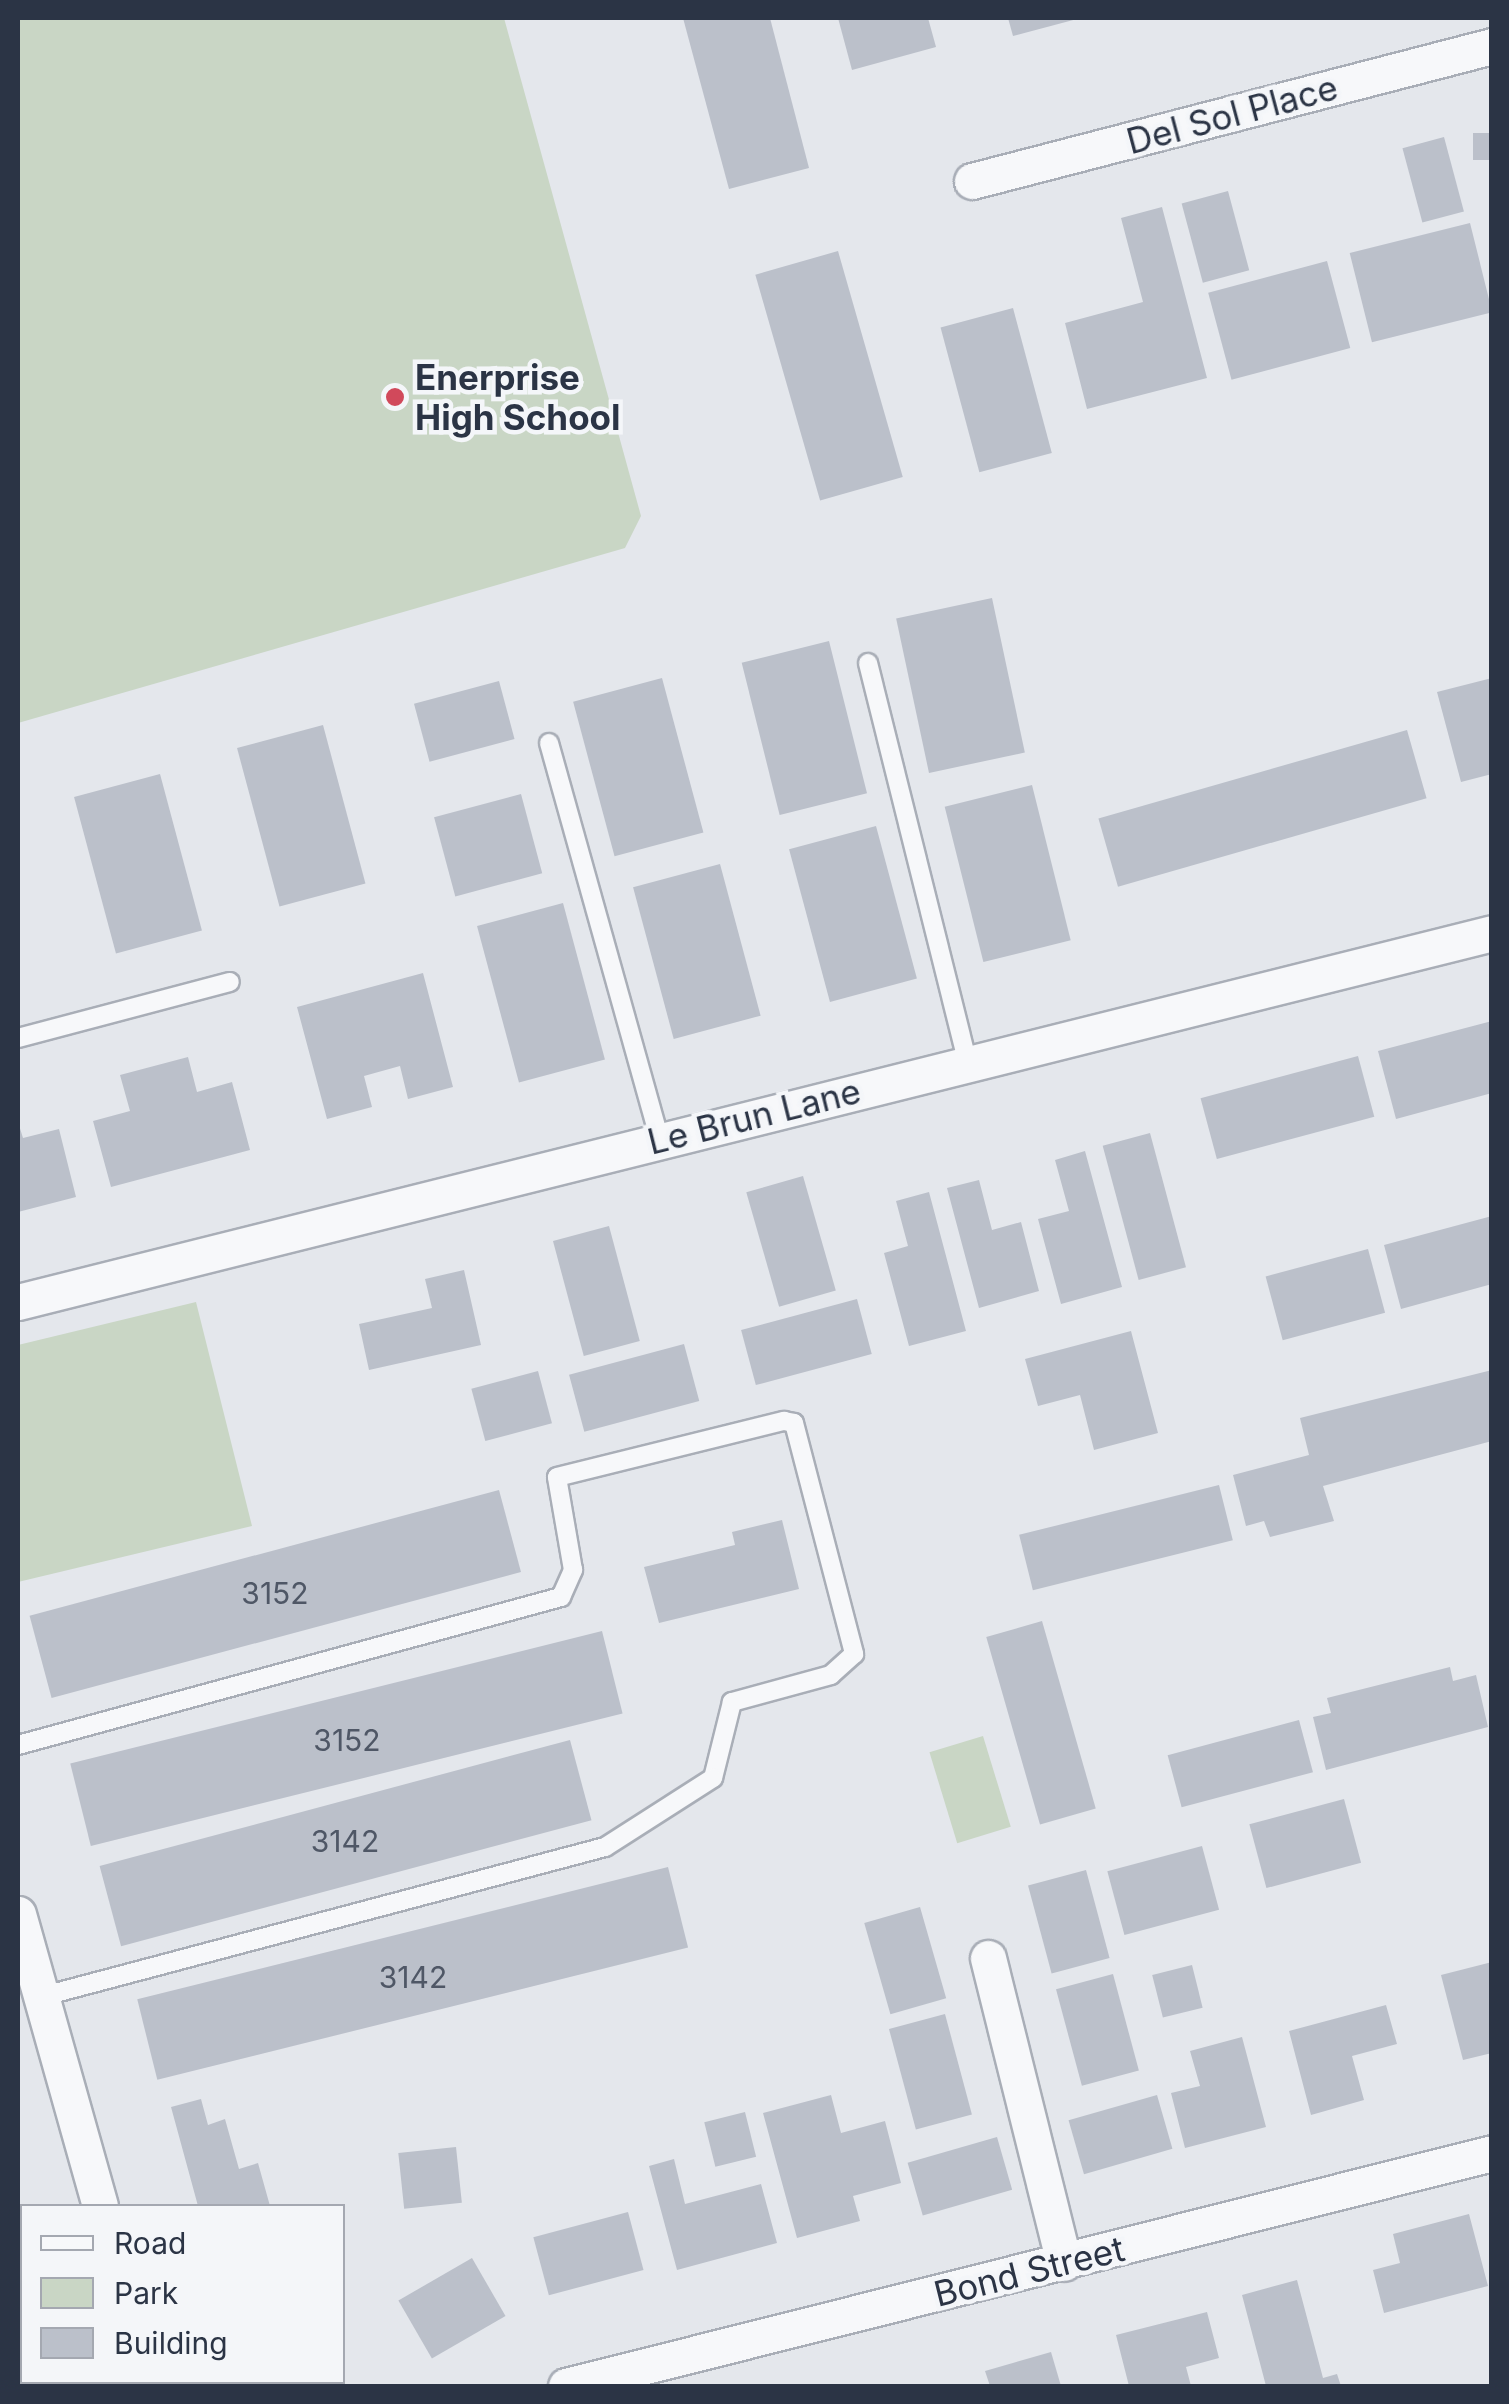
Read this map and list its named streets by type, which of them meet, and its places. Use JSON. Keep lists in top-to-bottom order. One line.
{"streets":{"street":["Del Sol Place","Le Brun Lane","Bond Street"]},"places":["Enerprise High School"],"house_numbers":["3152","3152","3142","3142"],"legend":["Road","Park","Building"]}
